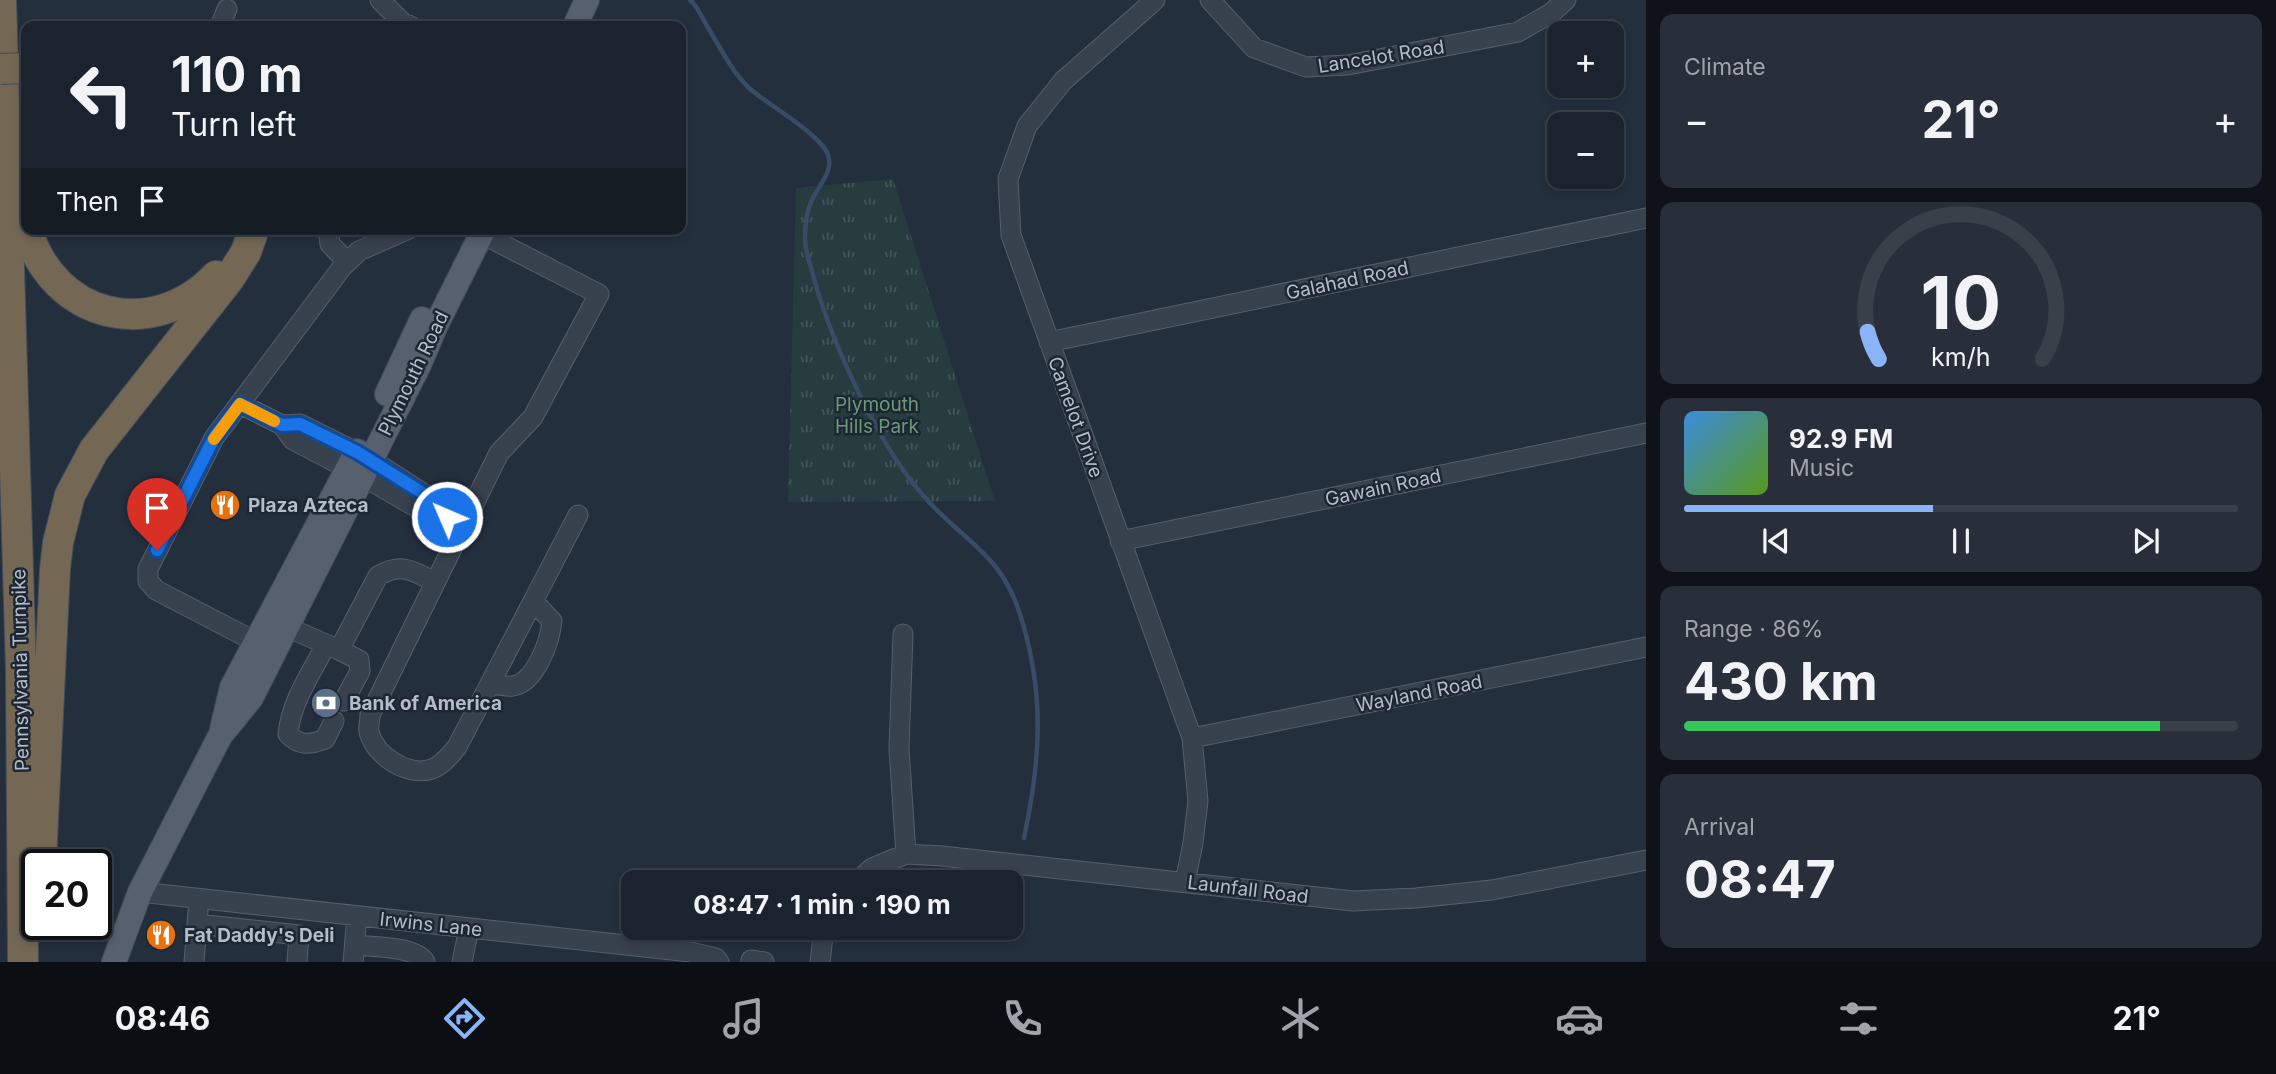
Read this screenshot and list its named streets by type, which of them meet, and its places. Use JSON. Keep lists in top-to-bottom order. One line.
{"streets":{"highway":["Pennsylvania Turnpike"],"main road":["Plymouth Road"],"street":["Lancelot Road","Galahad Road","Camelot Drive","Gawain Road","Wayland Road","Launfall Road","Irwins Lane"]},"crossings":[["Galahad Road","Camelot Drive"],["Plymouth Road","Irwins Lane"],["Camelot Drive","Gawain Road"],["Camelot Drive","Wayland Road"],["Camelot Drive","Launfall Road"]],"parks":["Plymouth Hills Park"],"places":{"restaurant":["Plaza Azteca","Fat Daddy's Deli"],"bank":["Bank of America"]},"page":{"tile":["Climate",["Range · 86%","430 km"],["Arrival","08:47"]],"map_buttons":["+","−"],"turn":["110 m","Turn left"],"heat":["−","21°","+"],"then":"Then","song":["92.9 FM","Music"],"limit":"20","trip":"08:47 · 1 min · 190 m","tabs":["08:46","21°"],"gauge":["10","km/h"]}}
